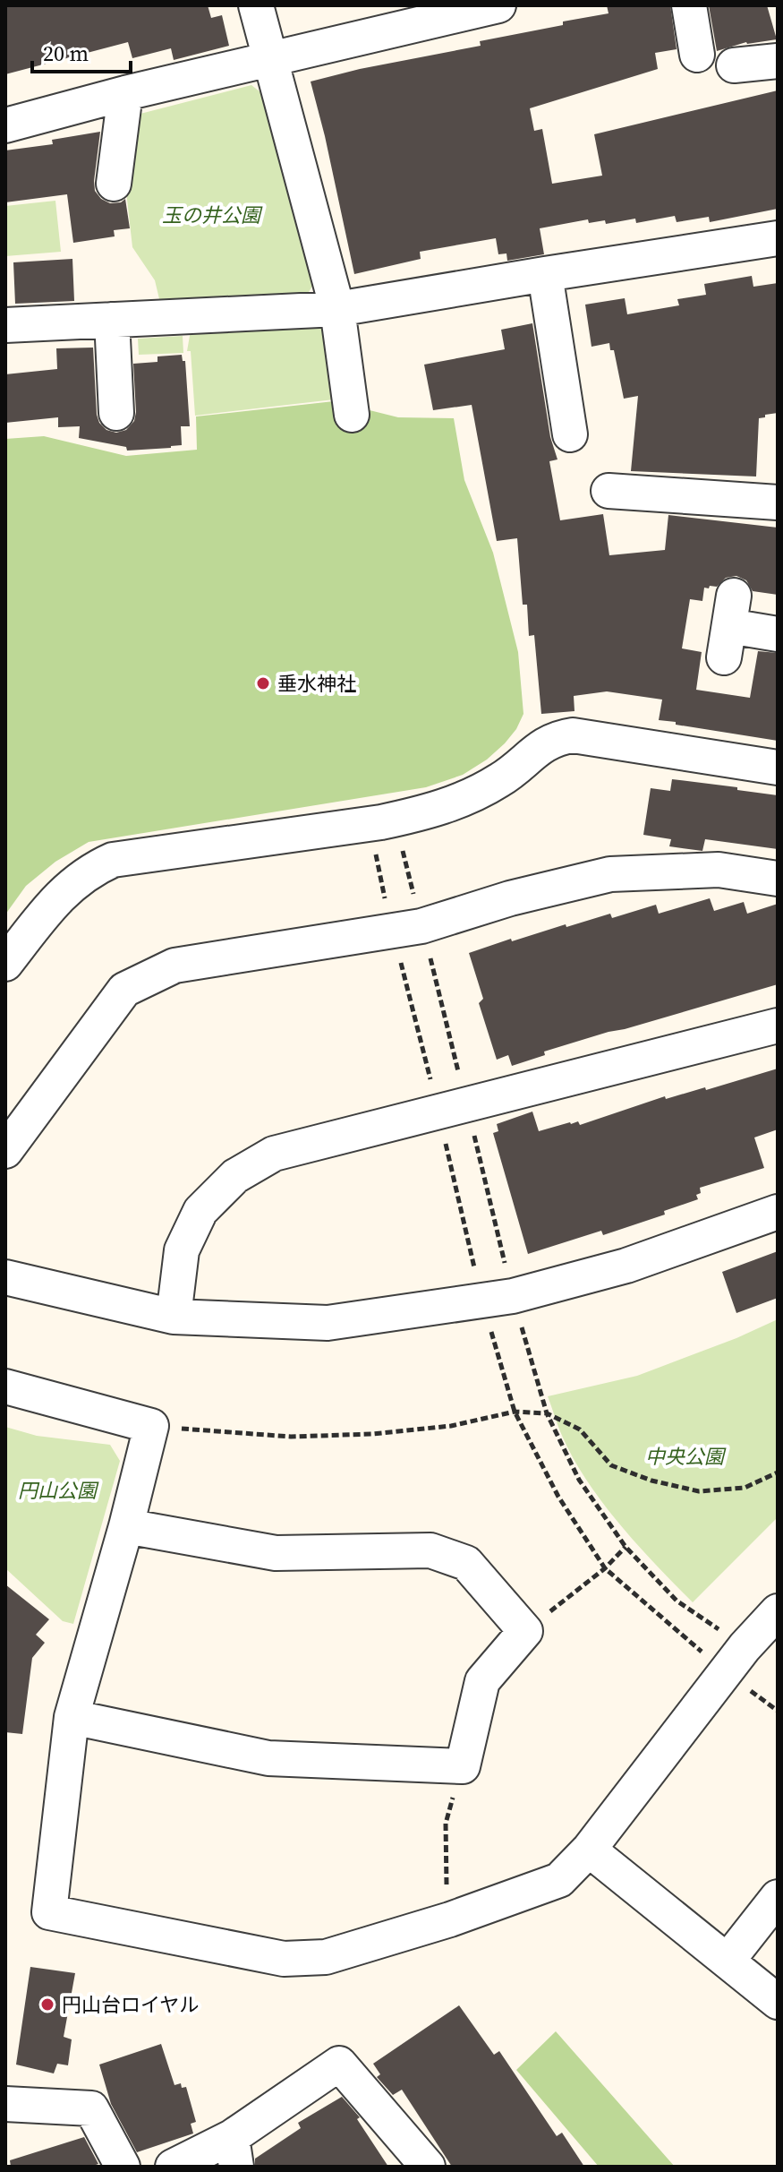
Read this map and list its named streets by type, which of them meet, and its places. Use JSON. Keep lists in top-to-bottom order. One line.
{"parks":["玉の井公園","中央公園","円山公園"],"places":["垂水神社","円山台ロイヤル"],"scale_bar":"20 m"}
